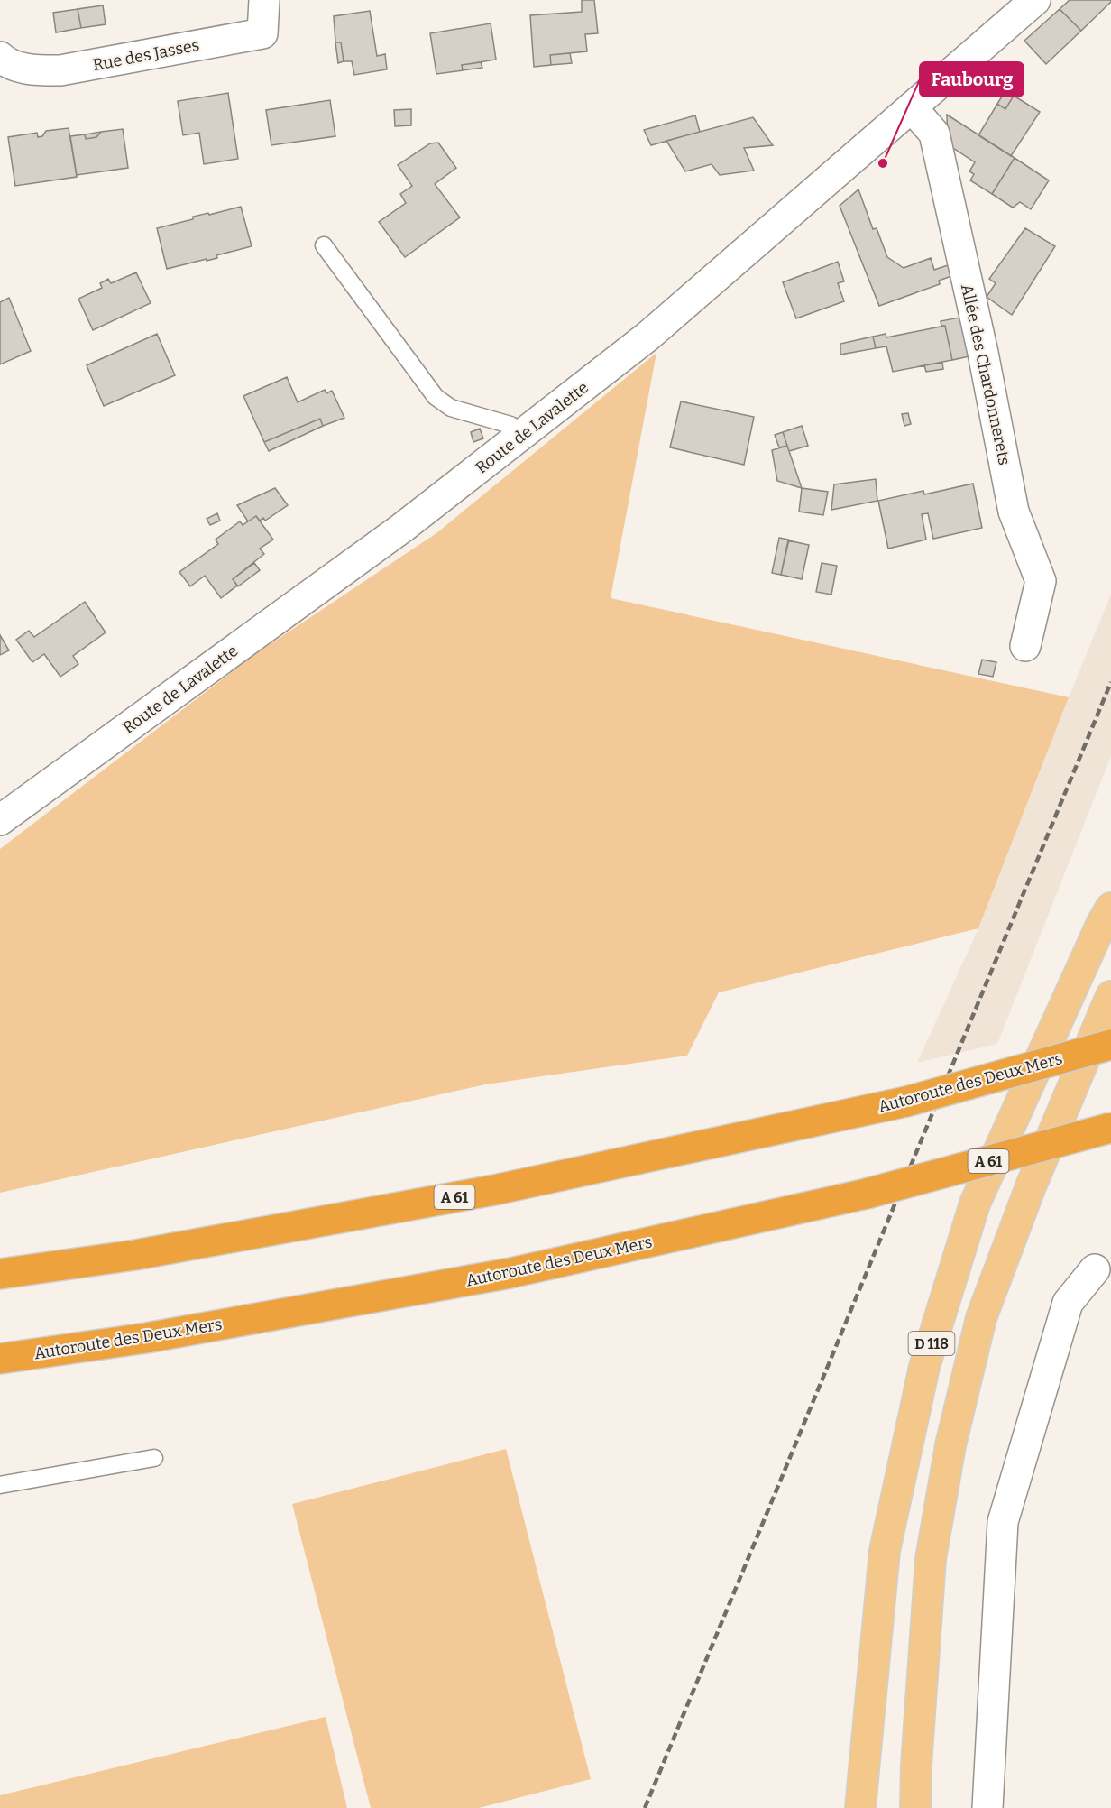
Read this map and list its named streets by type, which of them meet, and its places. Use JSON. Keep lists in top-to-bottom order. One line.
{"streets":{"highway":["Autoroute des Deux Mers","A 61"],"main road":["D 118"],"street":["Rue des Jasses","Allée des Chardonnerets","Route de Lavalette"]},"crossings":[["Allée des Chardonnerets","Route de Lavalette"]],"places":["Faubourg"]}
